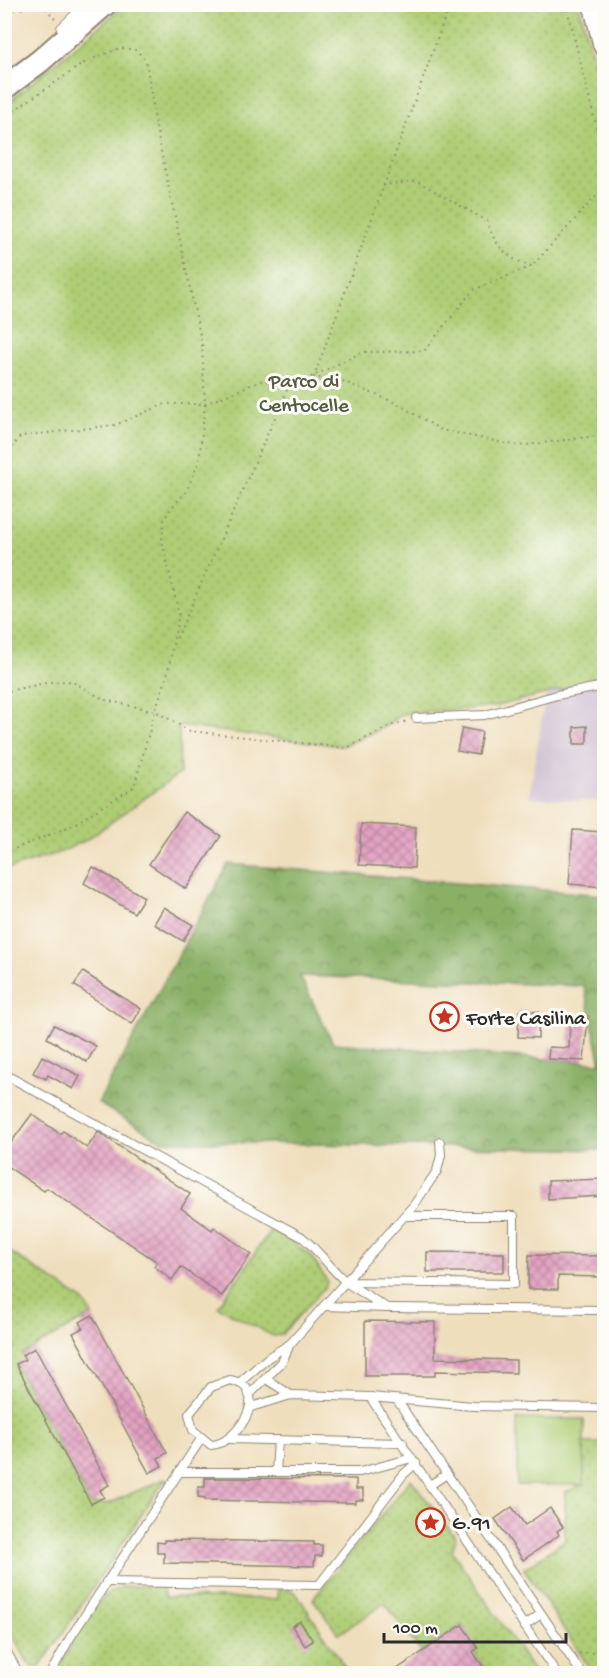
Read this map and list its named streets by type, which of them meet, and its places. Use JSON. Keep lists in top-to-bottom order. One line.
{"parks":["Parco di Centocelle"],"places":{"place":["Forte Casilina","G.91"]},"scale_bar":"100 m"}
